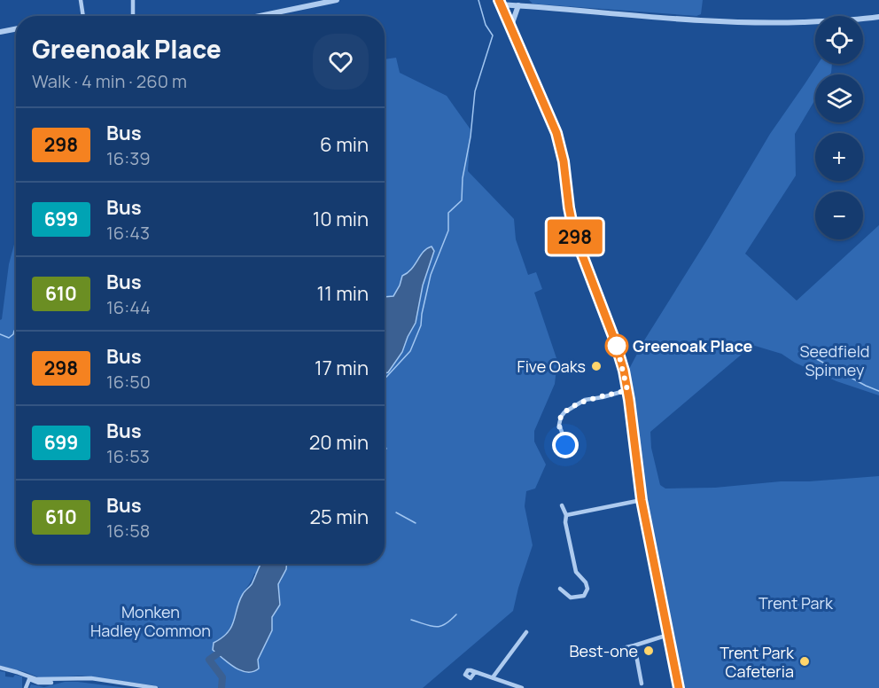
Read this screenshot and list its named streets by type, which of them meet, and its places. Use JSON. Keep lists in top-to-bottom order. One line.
{"parks":["Seedfield Spinney","Trent Park","Monken Hadley Common"],"places":["Greenoak Place","Five Oaks","Best-one","Trent Park Cafeteria"],"lines":["bus line 298"],"page":{"on_map":"298","map_buttons":["+","−"],"heading":["Greenoak Place","Walk · 4 min · 260 m"],"list":[{"mark":"298","name":"Bus","note":"16:39","value":"6 min"},{"mark":"699","name":"Bus","note":"16:43","value":"10 min"},{"mark":"610","name":"Bus","note":"16:44","value":"11 min"},{"mark":"298","name":"Bus","note":"16:50","value":"17 min"},{"mark":"699","name":"Bus","note":"16:53","value":"20 min"},{"mark":"610","name":"Bus","note":"16:58","value":"25 min"}]}}
